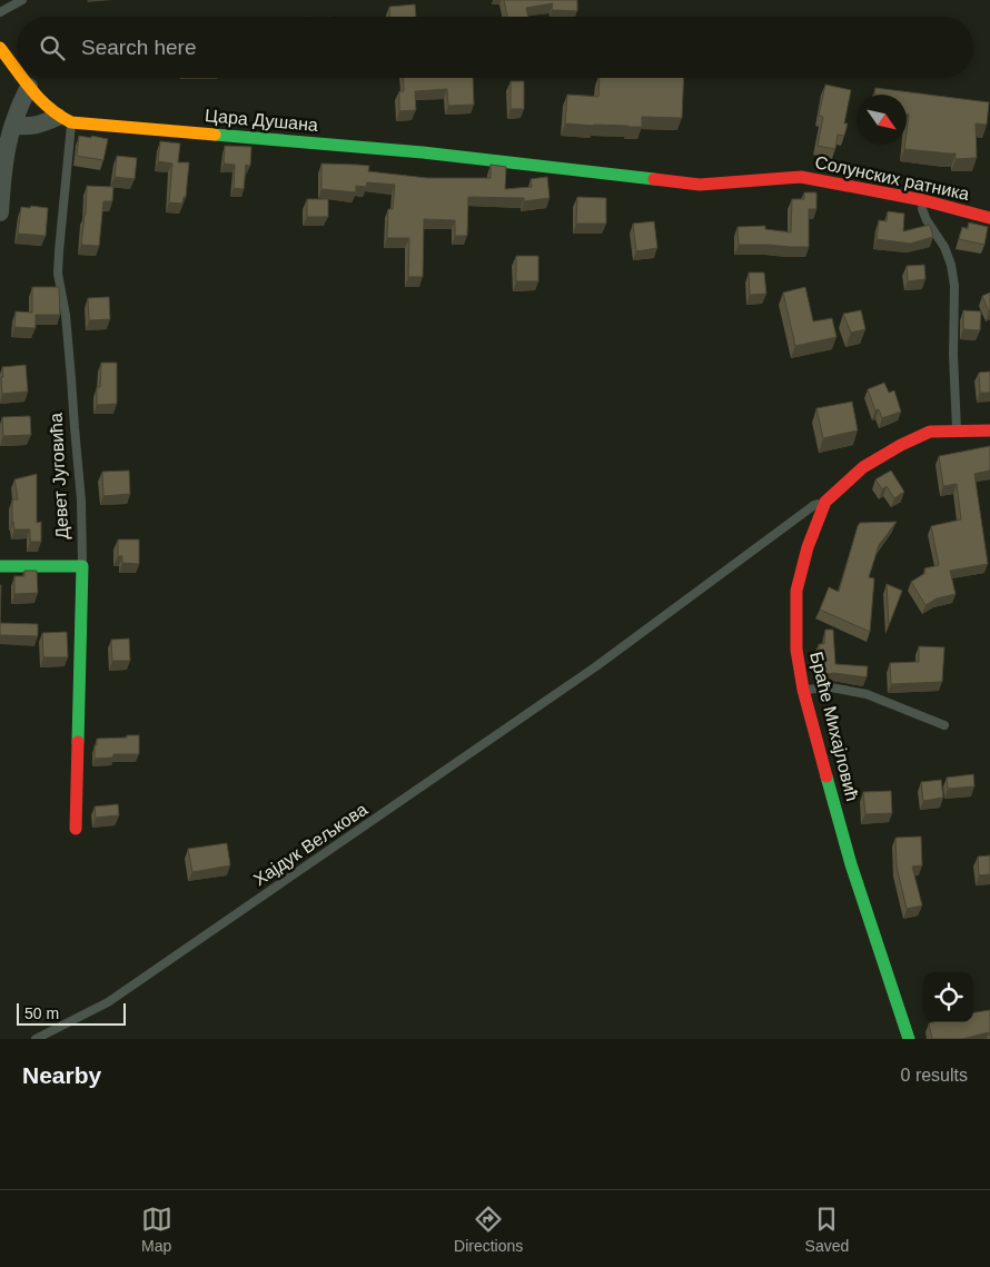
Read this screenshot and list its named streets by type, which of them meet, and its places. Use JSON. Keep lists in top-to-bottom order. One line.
{"streets":{"street":["Цара Душана","Солунских ратника","Девет Југовића","Браће Михајловић"],"lane":["Хајдук Вељкова"]},"crossings":[["Цара Душана","Солунских ратника"],["Цара Душана","Девет Југовића"],["Браће Михајловић","Хајдук Вељкова"]],"scale_bar":"50 m","north":"bottom right","page":{"search":"Search here","scale":"50 m","heading":["Nearby","0 results"],"nav":["Map","Directions","Saved"]}}
